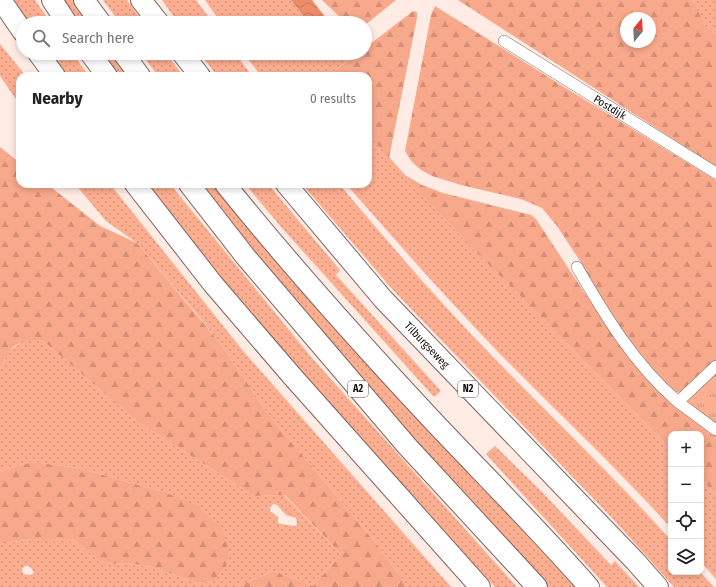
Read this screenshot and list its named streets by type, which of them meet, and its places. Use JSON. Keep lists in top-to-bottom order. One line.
{"streets":{"highway":["Tilburgseweg","A2","N2"],"street":["Postdijk"]},"north":"top","page":{"search":"Search here","heading":["Nearby","0 results"],"map_buttons":["+","−"]}}
